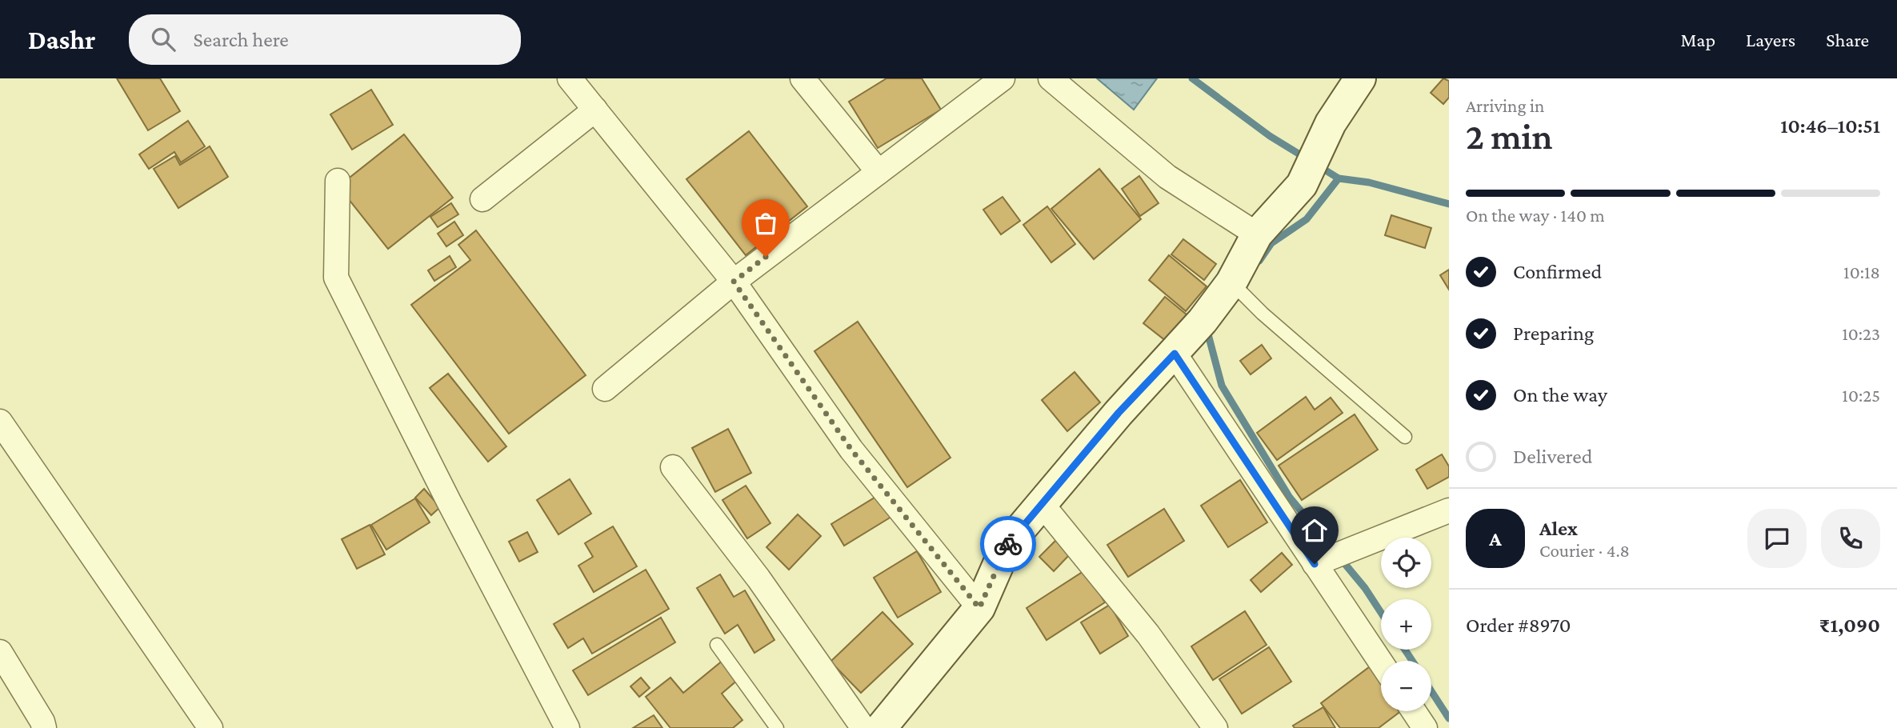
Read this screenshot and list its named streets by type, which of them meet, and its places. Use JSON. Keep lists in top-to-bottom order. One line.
{"page":{"header":"Dashr","search":"Search here","nav":["Map","Layers","Share"],"heading":["2 min","Arriving in","10:46–10:51"],"panel":["Alex","Courier · 4.8","Order #8970","₹1,090"],"bar":"On the way · 140 m","list":[["Confirmed","10:18"],["Preparing","10:23"],["On the way","10:25"],"Delivered"],"round":"A","map_buttons":["+","−"]}}
